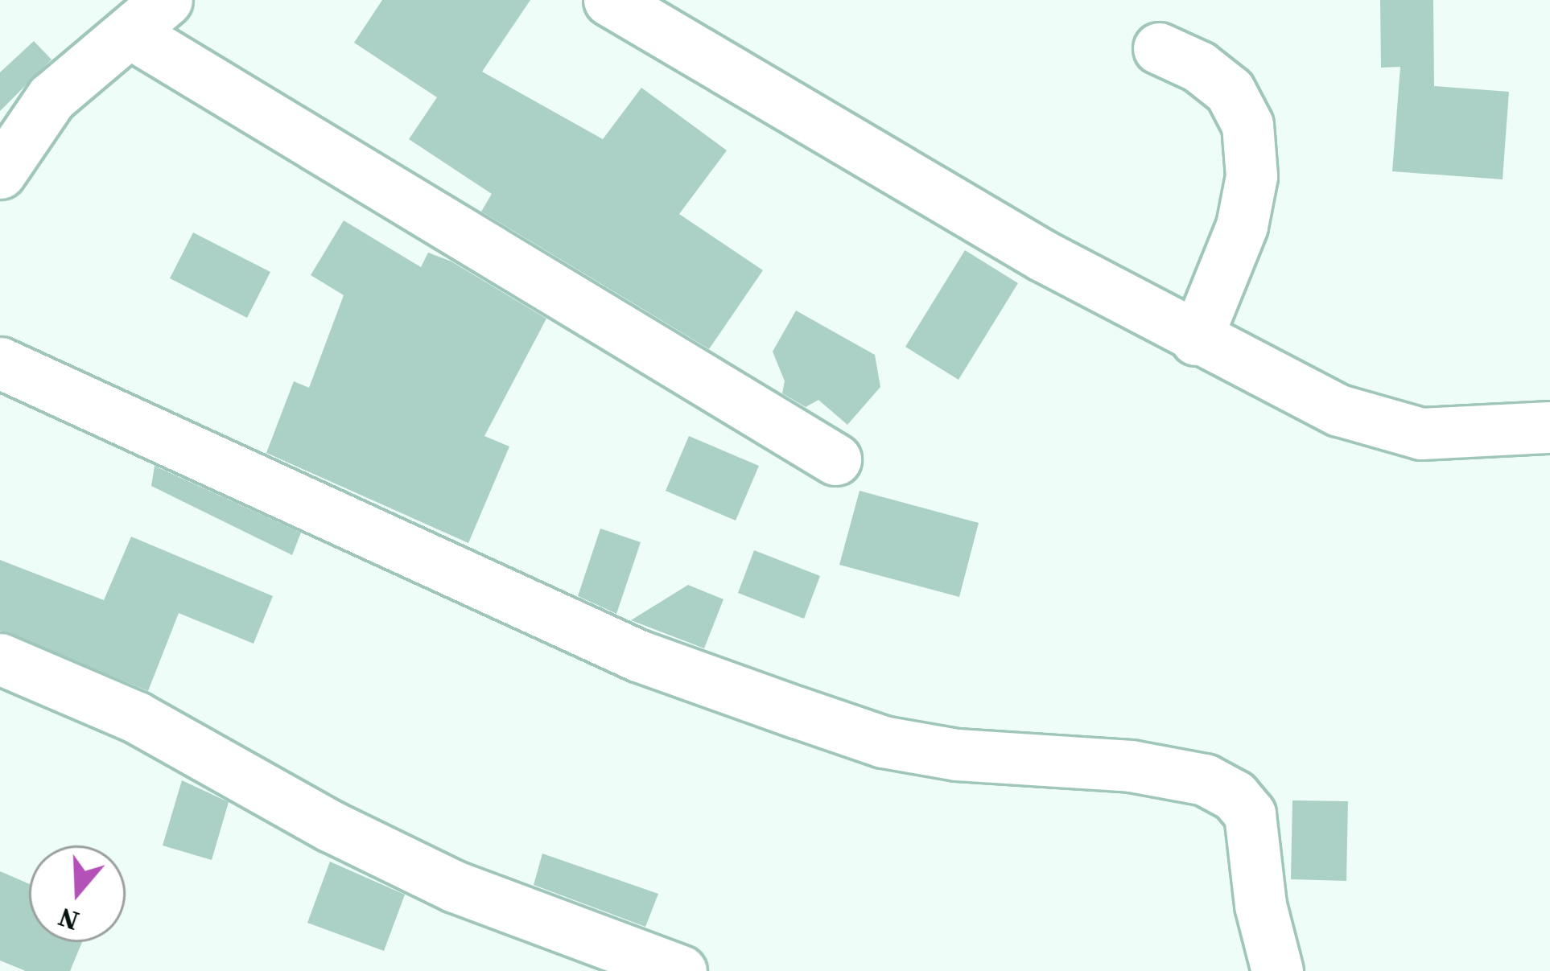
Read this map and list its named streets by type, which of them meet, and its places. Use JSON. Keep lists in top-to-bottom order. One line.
{"north":"bottom"}
